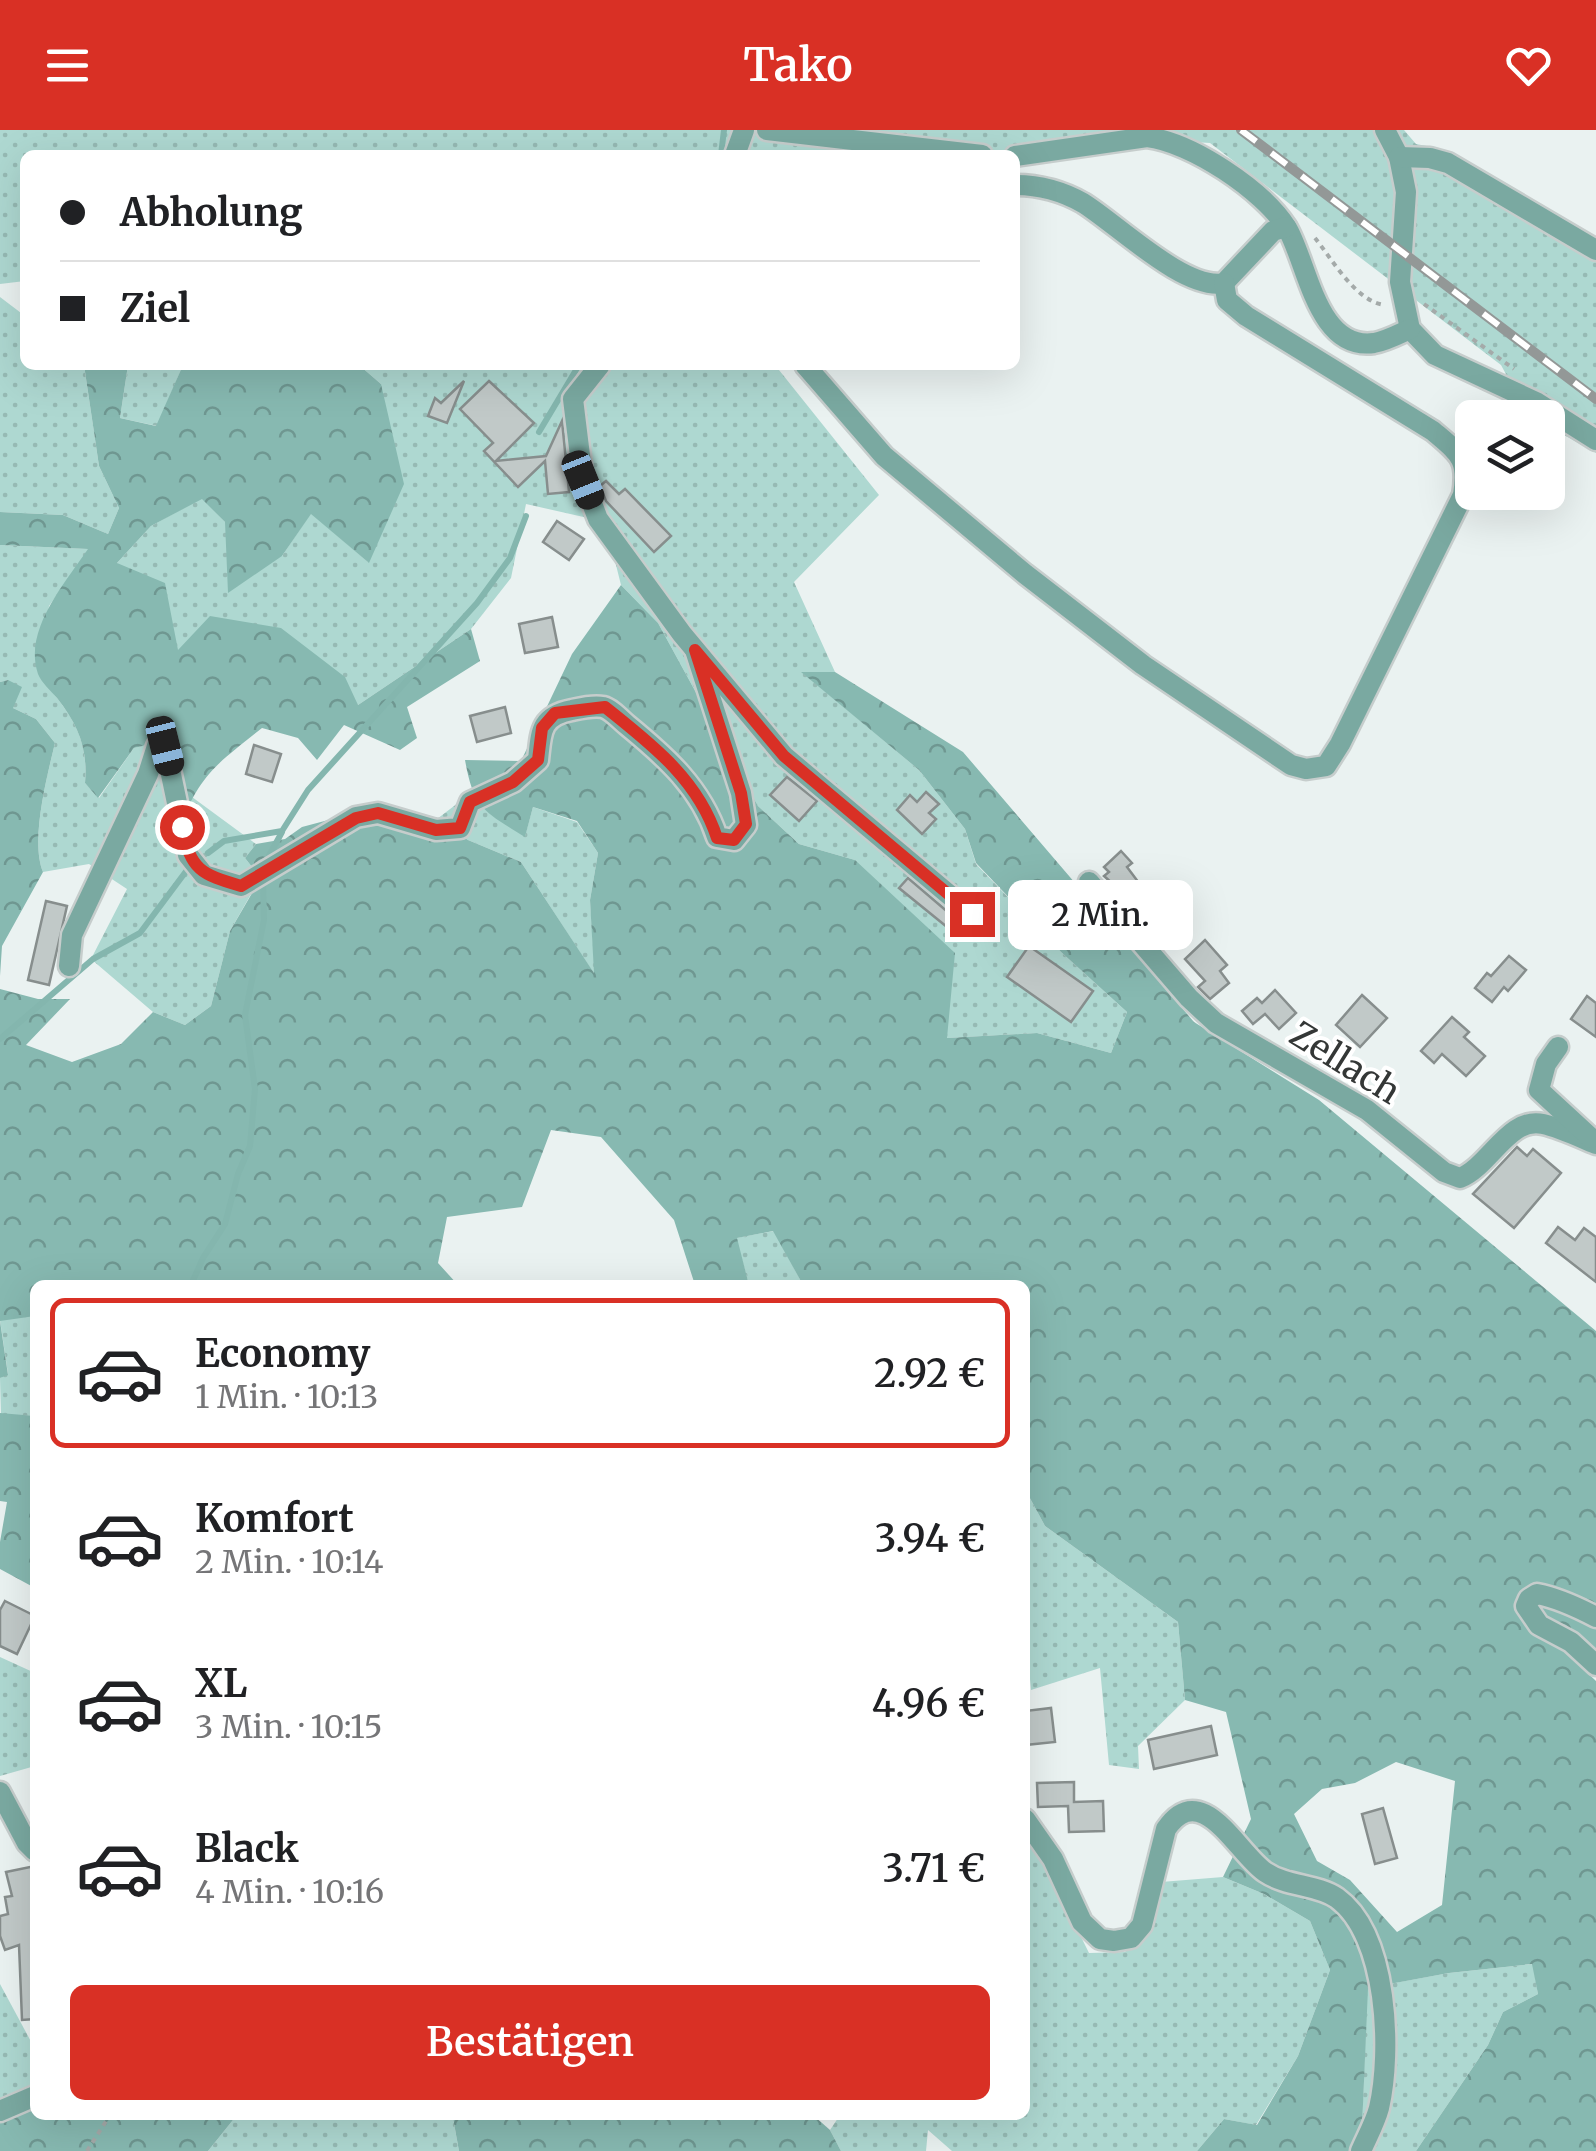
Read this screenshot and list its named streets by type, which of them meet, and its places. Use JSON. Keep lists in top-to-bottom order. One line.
{"streets":{"street":["Zellach"]},"page":{"header":"Tako","banner":["Abholung","Ziel"],"bubble":"2 Min.","list":[{"name":"Economy","note":"1 Min. · 10:13","value":"2.92 €"},{"name":"Komfort","note":"2 Min. · 10:14","value":"3.94 €"},{"name":"XL","note":"3 Min. · 10:15","value":"4.96 €"},{"name":"Black","note":"4 Min. · 10:16","value":"3.71 €"}],"buttons":"Bestätigen"}}
